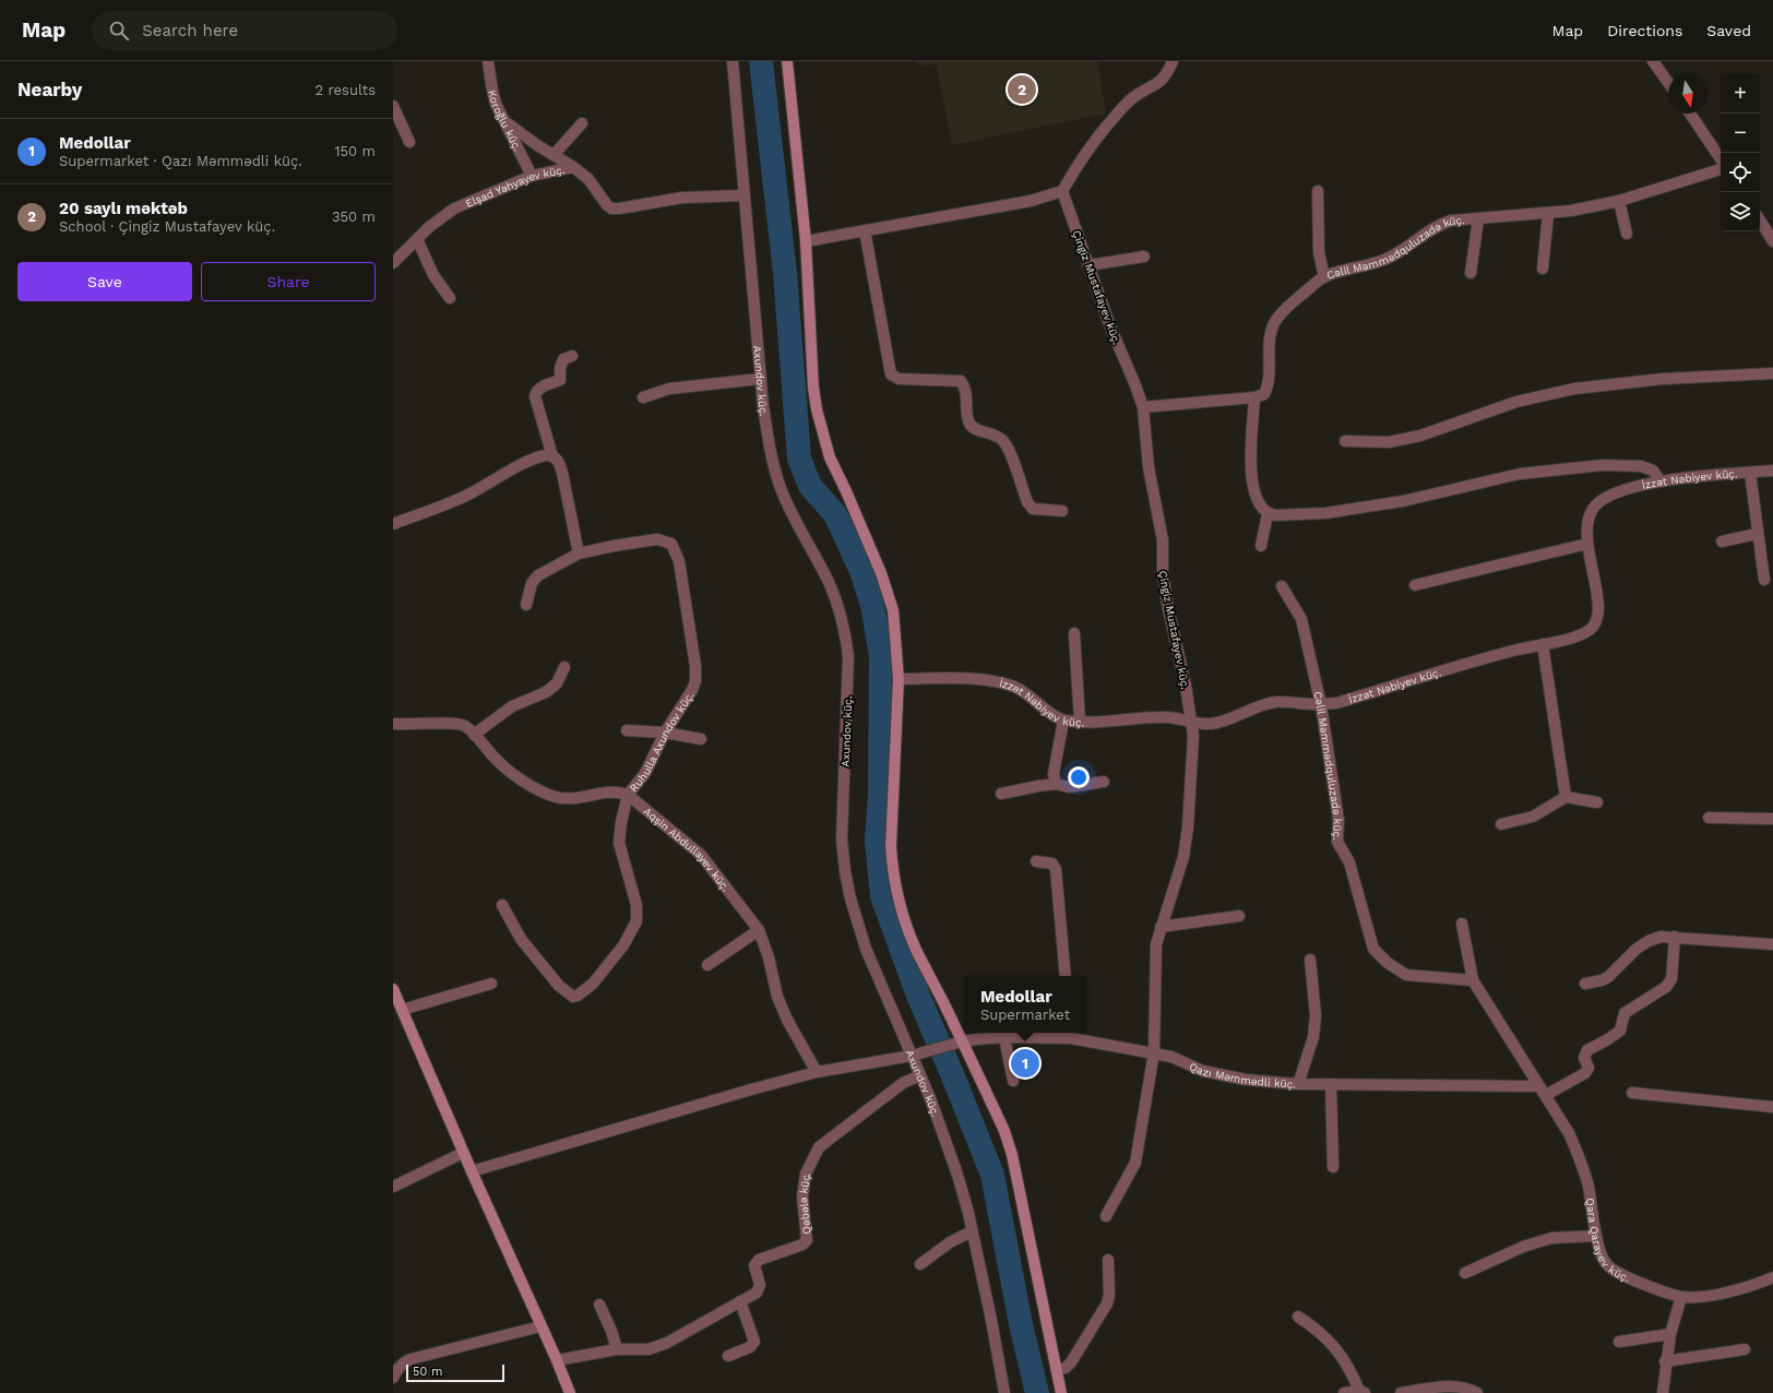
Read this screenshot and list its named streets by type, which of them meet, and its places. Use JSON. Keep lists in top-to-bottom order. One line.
{"streets":{"street":["Koroğlu küç.","Elşad Yəhyayev küç.","Cəlil Məmmədquluzadə küç.","Çingiz Mustafayev küç.","Axundov küç.","İzzət Nəbiyev küç.","Ruhulla Axundov küç.","Aqşin Abdullayev küç.","Qazı Məmmədli küç.","Qəbələ küç.","Qara Qarayev küç."]},"crossings":[["Koroğlu küç.","Elşad Yəhyayev küç."],["Elşad Yəhyayev küç.","Axundov küç."],["Cəlil Məmmədquluzadə küç.","İzzət Nəbiyev küç."],["Çingiz Mustafayev küç.","İzzət Nəbiyev küç."],["Çingiz Mustafayev küç.","Qazı Məmmədli küç."],["Axundov küç.","Qazı Məmmədli küç."],["Axundov küç.","Qəbələ küç."],["Ruhulla Axundov küç.","Aqşin Abdullayev küç."],["Aqşin Abdullayev küç.","Qazı Məmmədli küç."],["Qazı Məmmədli küç.","Qara Qarayev küç."]],"scale_bar":"50 m","north":"bottom","page":{"header":"Map","search":"Search here","nav":["Map","Directions","Saved"],"heading":["Nearby","2 results"],"pins":["2","1"],"map_buttons":["+","−"],"list":[{"mark":"1","name":"Medollar","note":"Supermarket · Qazı Məmmədli küç.","value":"150 m"},{"mark":"2","name":"20 saylı məktəb","note":"School · Çingiz Mustafayev küç.","value":"350 m"}],"buttons":["Save","Share"],"popup":["Medollar","Supermarket"],"scale":"50 m"}}
